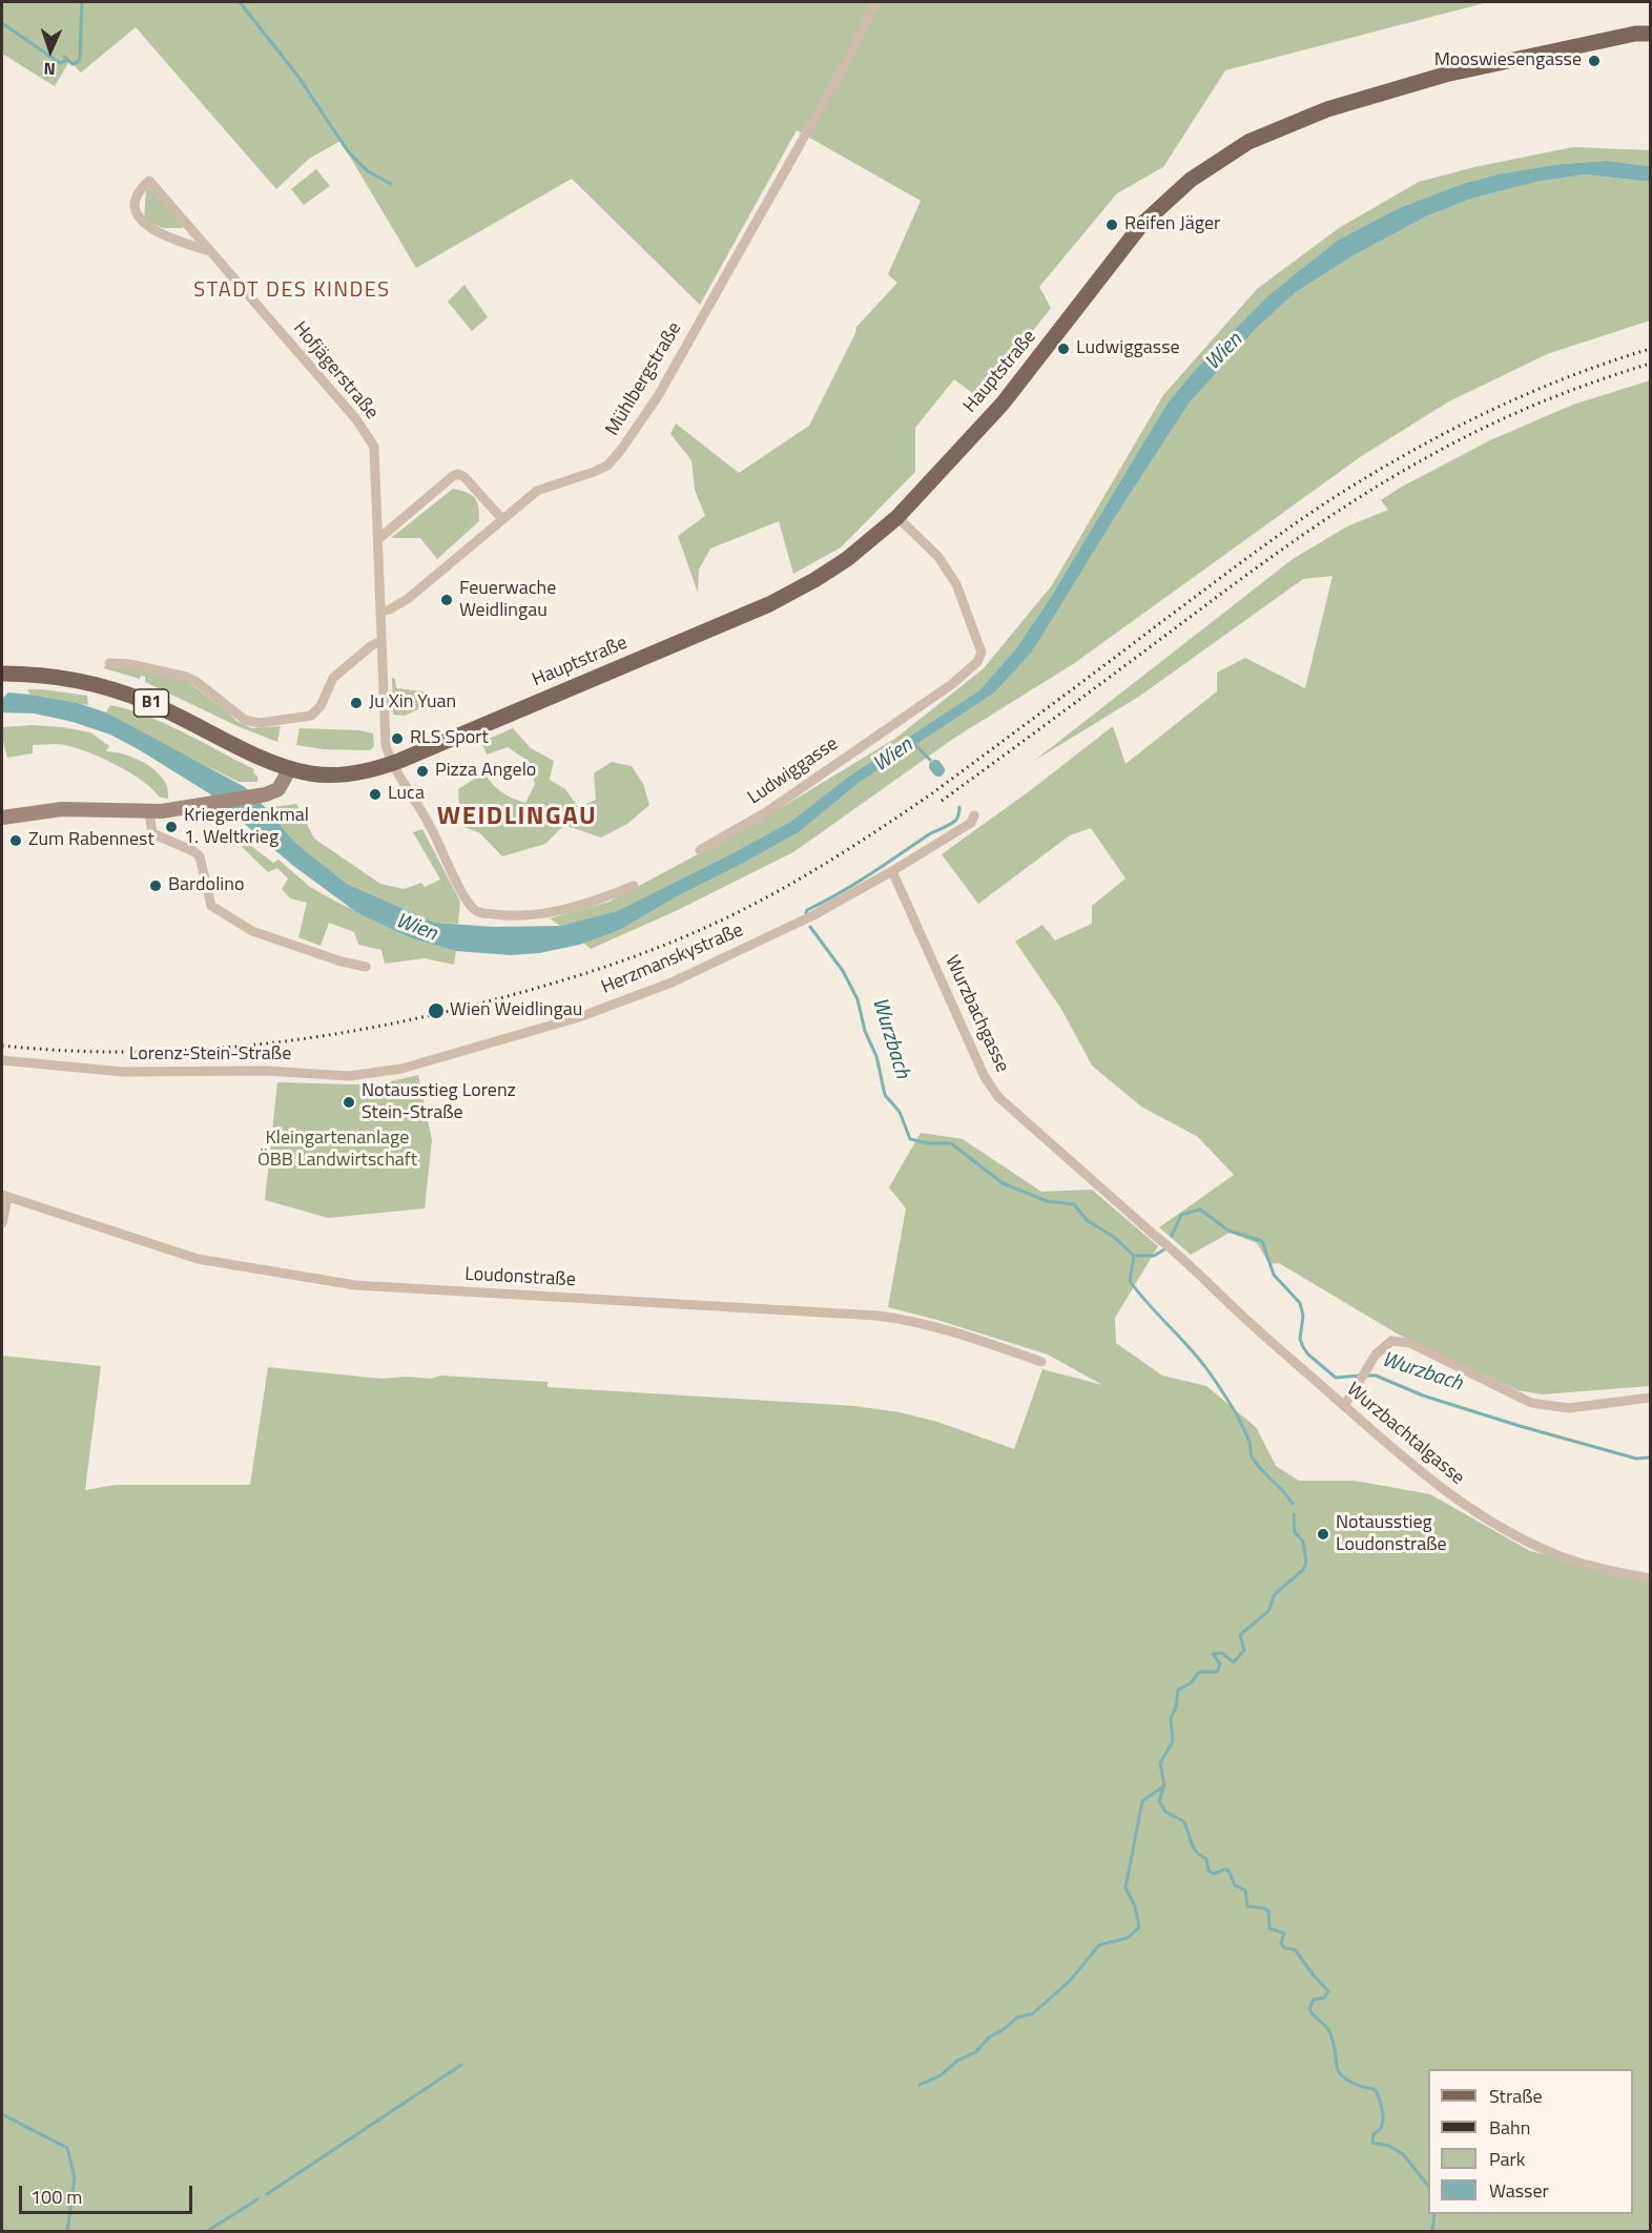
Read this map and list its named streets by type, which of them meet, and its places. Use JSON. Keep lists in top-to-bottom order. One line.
{"streets":{"main road":["Hauptstraße","B1"],"street":["Hofjägerstraße","Mühlbergstraße","Ludwiggasse","Herzmanskystraße","Wurzbachgasse","Lorenz-Stein-Straße","Loudonstraße","Wurzbachtalgasse"]},"crossings":[["Hofjägerstraße","Mühlbergstraße"],["Hauptstraße","B1"],["Hauptstraße","Ludwiggasse"],["Herzmanskystraße","Wurzbachgasse"],["Herzmanskystraße","Lorenz-Stein-Straße"],["Wurzbachgasse","Wurzbachtalgasse"]],"districts":["STADT DES KINDES","WEIDLINGAU"],"water":["Wien","Wurzbach"],"parks":["Kleingartenanlage ÖBB Landwirtschaft"],"places":["Mooswiesengasse","Reifen Jäger","Ludwiggasse","Feuerwache Weidlingau","Ju Xin Yuan","RLS Sport","Pizza Angelo","Luca","Kriegerdenkmal 1. Weltkrieg","Zum Rabennest","Bardolino","Wien Weidlingau","Notausstieg Lorenz Stein-Straße","Notausstieg Loudonstraße"],"legend":["Straße","Bahn","Park","Wasser"],"scale_bar":"100 m","north":"bottom"}
